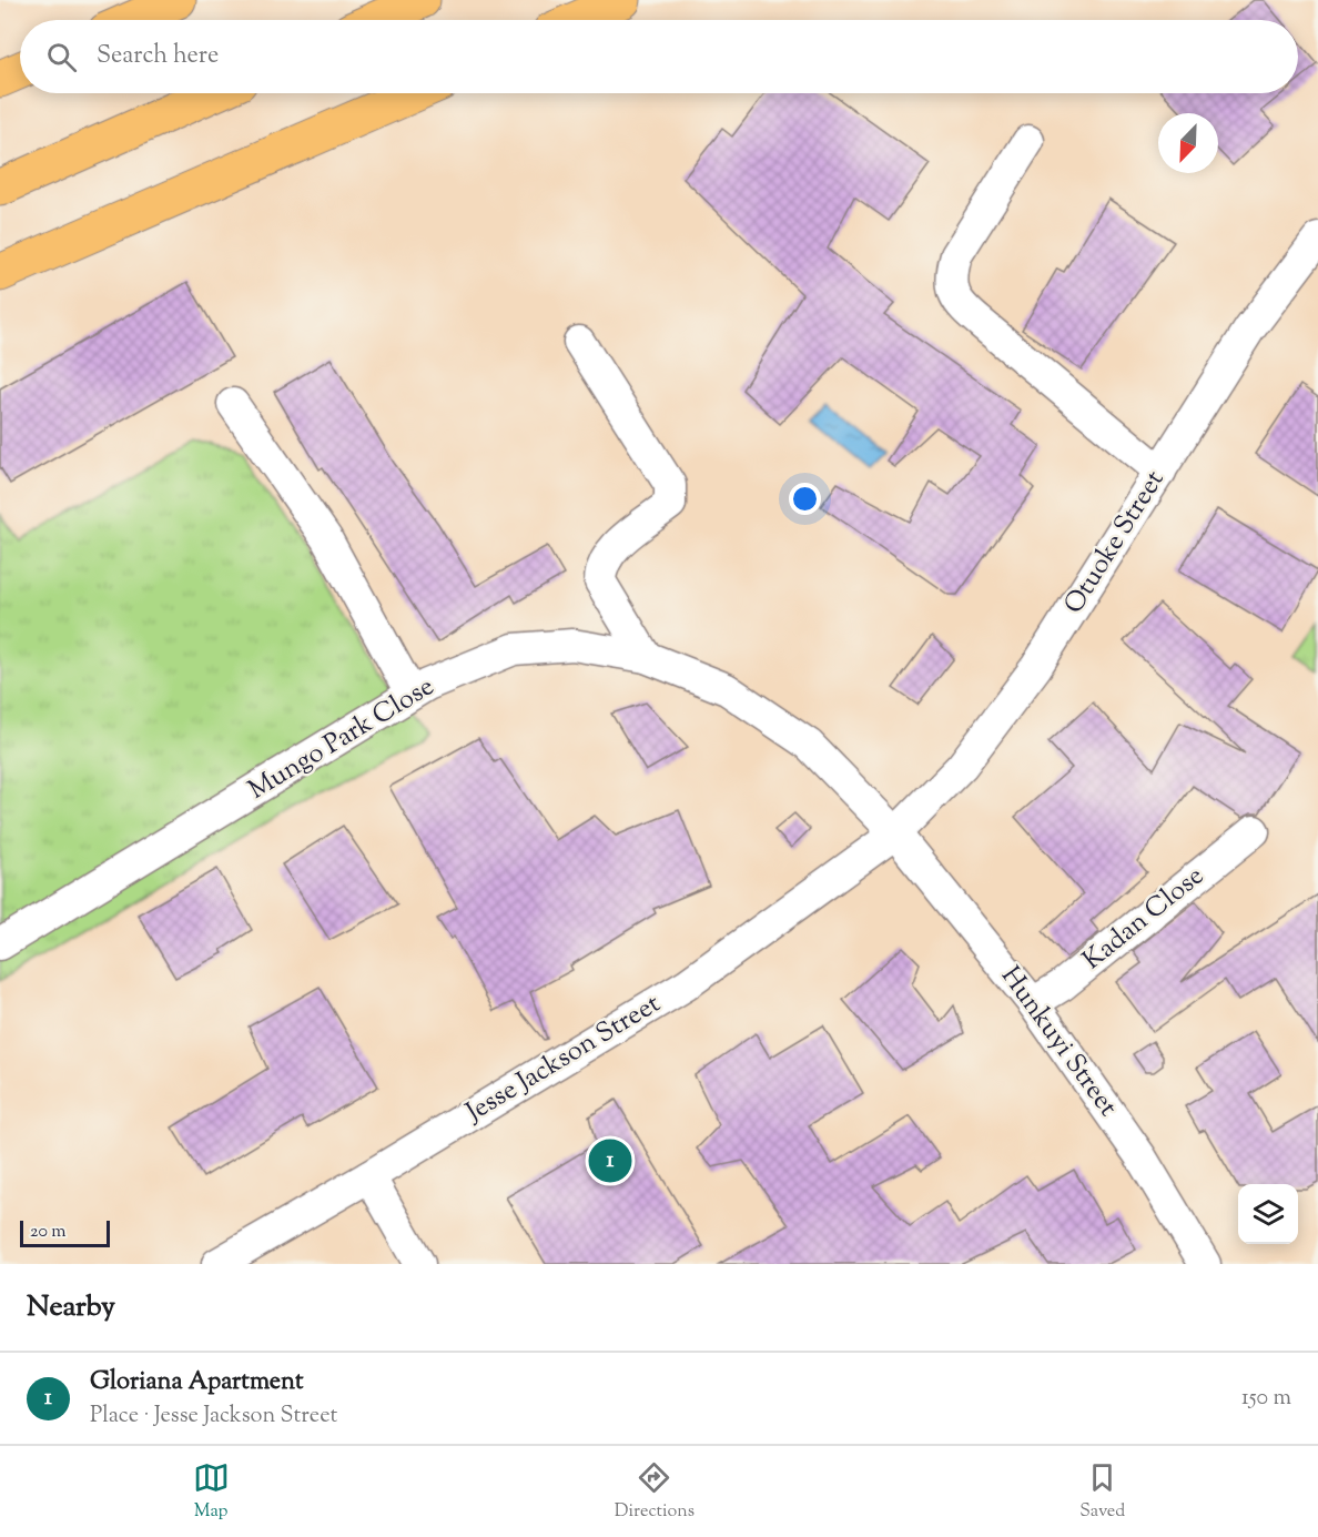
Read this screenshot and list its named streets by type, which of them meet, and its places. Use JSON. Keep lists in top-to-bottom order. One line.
{"streets":{"street":["Otuoke Street","Mungo Park Close","Kadan Close","Hunkuyi Street","Jesse Jackson Street"]},"crossings":[["Otuoke Street","Mungo Park Close"],["Otuoke Street","Hunkuyi Street"],["Otuoke Street","Jesse Jackson Street"],["Mungo Park Close","Hunkuyi Street"],["Mungo Park Close","Jesse Jackson Street"],["Kadan Close","Hunkuyi Street"],["Hunkuyi Street","Jesse Jackson Street"]],"scale_bar":"20 m","north":"bottom left","page":{"search":"Search here","pins":"1","scale":"20 m","heading":"Nearby","list":[{"mark":"1","name":"Gloriana Apartment","note":"Place · Jesse Jackson Street","value":"150 m"}],"nav":["Map","Directions","Saved"]}}
